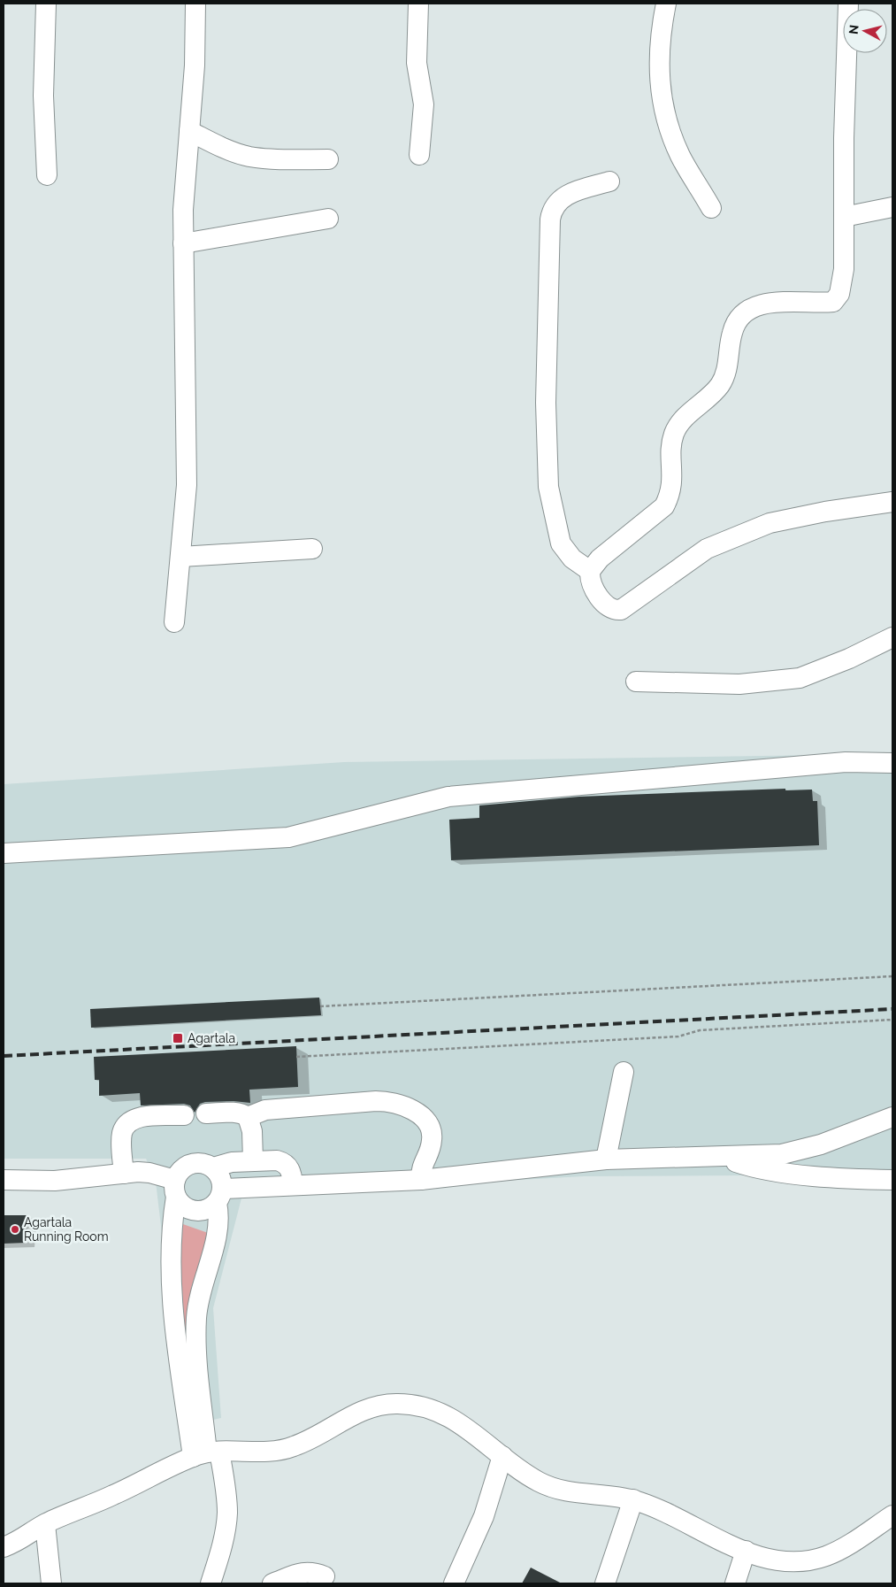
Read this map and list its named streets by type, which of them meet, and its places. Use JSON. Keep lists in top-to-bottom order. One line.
{"places":{"transit":["Agartala"],"other":["Agartala Running Room"]},"north":"left"}
